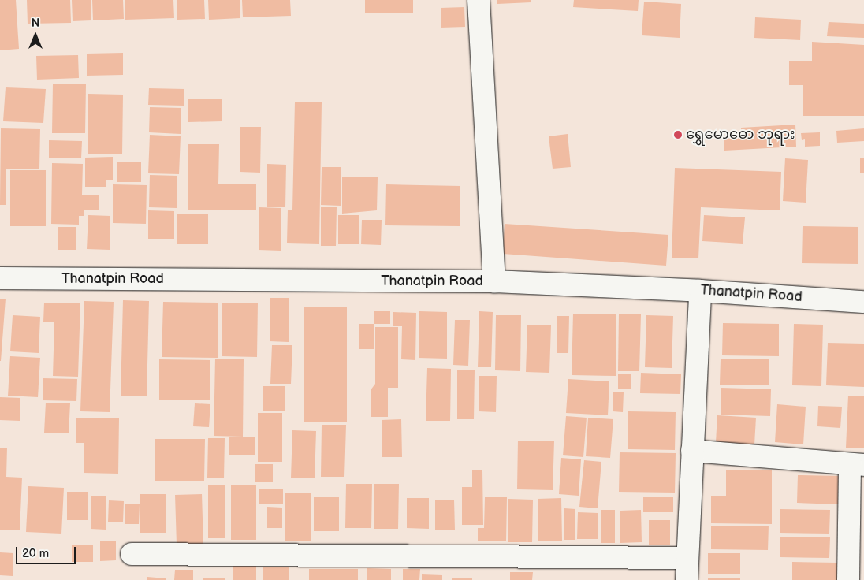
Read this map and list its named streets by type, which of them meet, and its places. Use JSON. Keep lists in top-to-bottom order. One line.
{"streets":{"street":["Thanatpin Road"]},"places":["ရွှေမောဓော ဘုရား"],"scale_bar":"20 m","north":"top"}
